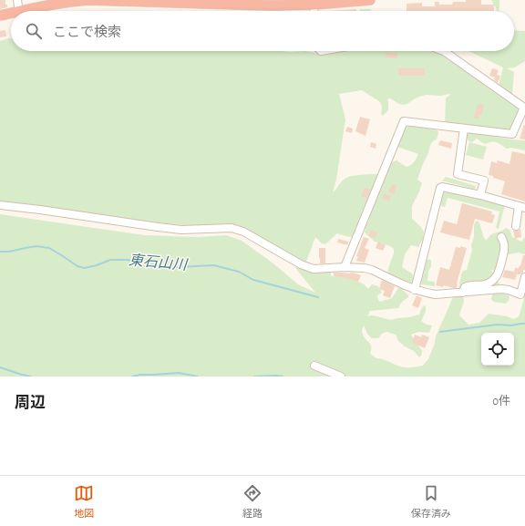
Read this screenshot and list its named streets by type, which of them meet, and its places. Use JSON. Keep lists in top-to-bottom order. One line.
{"water":["東石山川"],"page":{"search":"ここで検索","heading":["周辺","0件"],"nav":["地図","経路","保存済み"]}}
